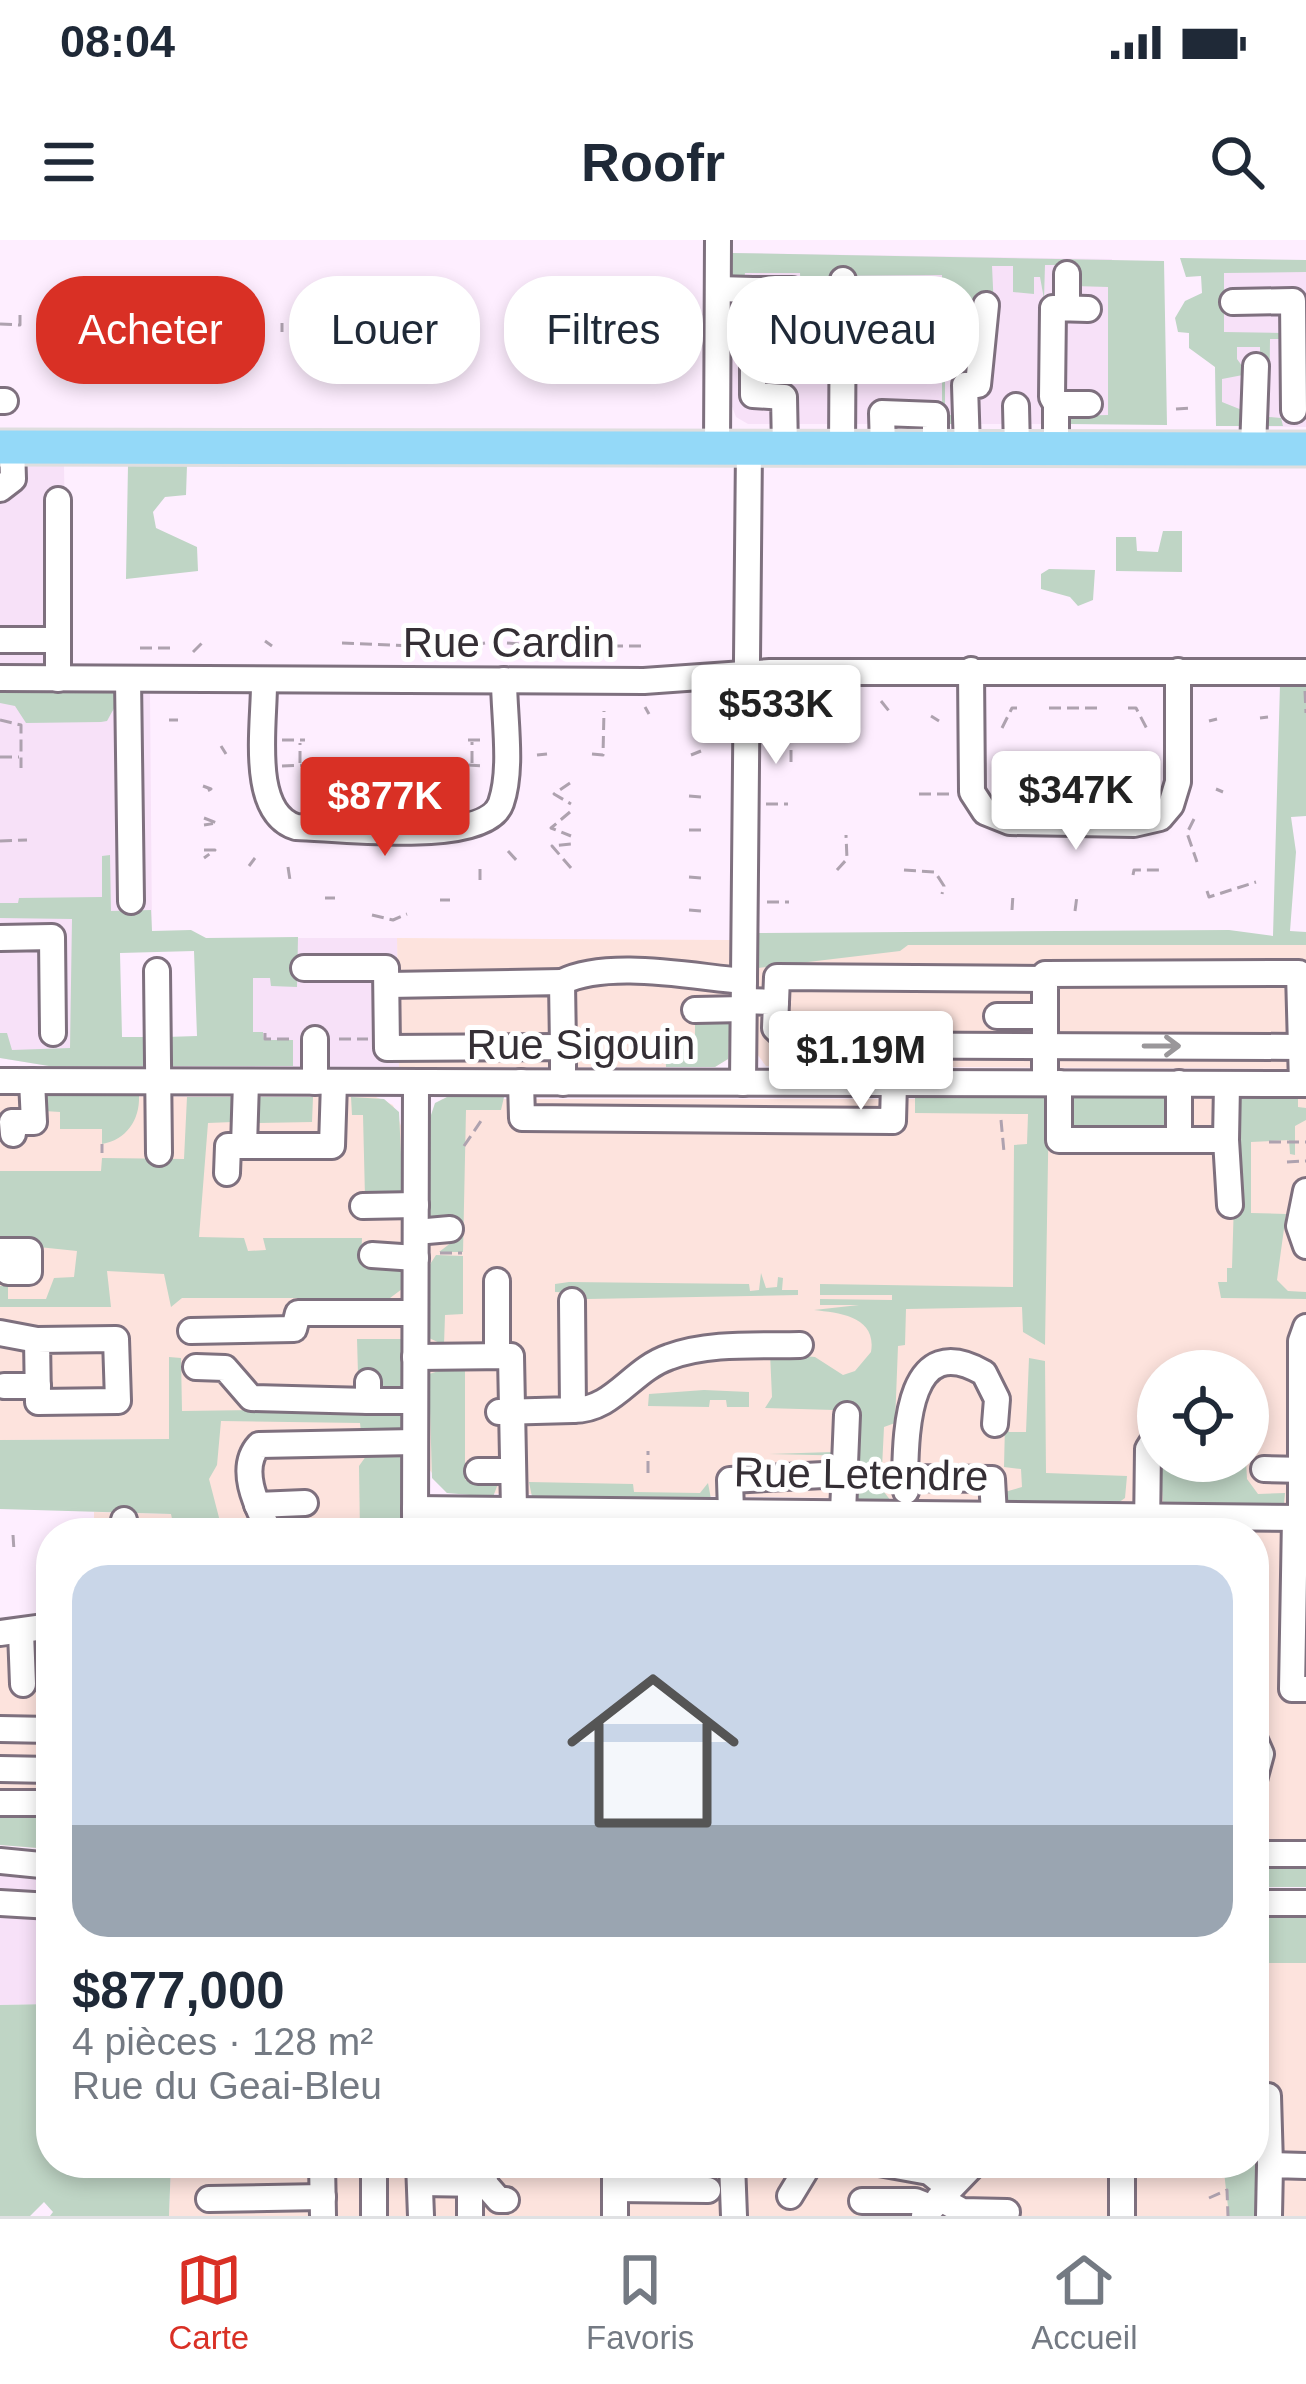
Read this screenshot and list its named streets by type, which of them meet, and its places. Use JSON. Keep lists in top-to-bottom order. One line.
{"streets":{"street":["Rue Cardin","Rue Sigouin","Rue Letendre"]},"page":{"status":"08:04","header":"Roofr","chip":["Acheter","Louer","Filtres","Nouveau"],"price":["$533K","$347K","$877K","$1.19M"],"list":[{"name":"$877,000","note":"4 pièces · 128 m² · Rue du Geai-Bleu"}],"tabs":["Carte","Favoris","Accueil"]}}
